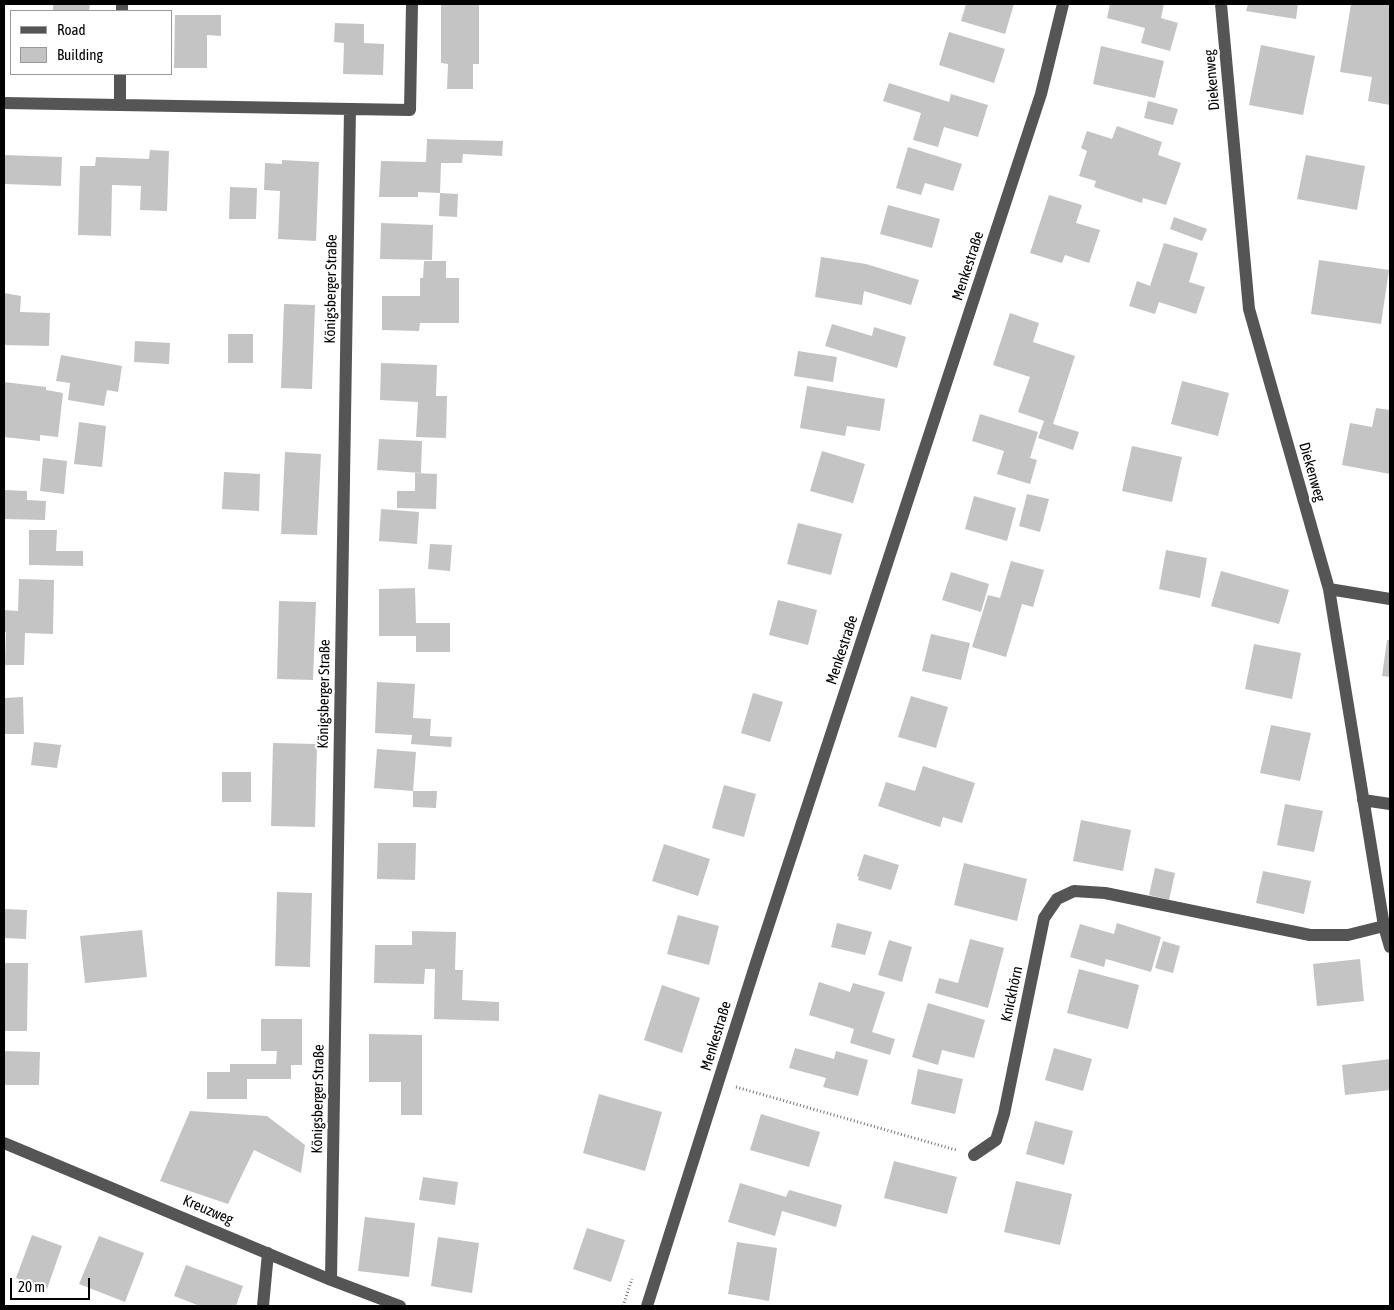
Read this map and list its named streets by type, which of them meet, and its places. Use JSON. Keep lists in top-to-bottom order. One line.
{"streets":{"street":["Diekenweg","Menkestraße","Königsberger Straße","Knickhörn","Kreuzweg"]},"crossings":[["Diekenweg","Knickhörn"],["Königsberger Straße","Kreuzweg"]],"legend":["Road","Building"],"scale_bar":"20 m"}
